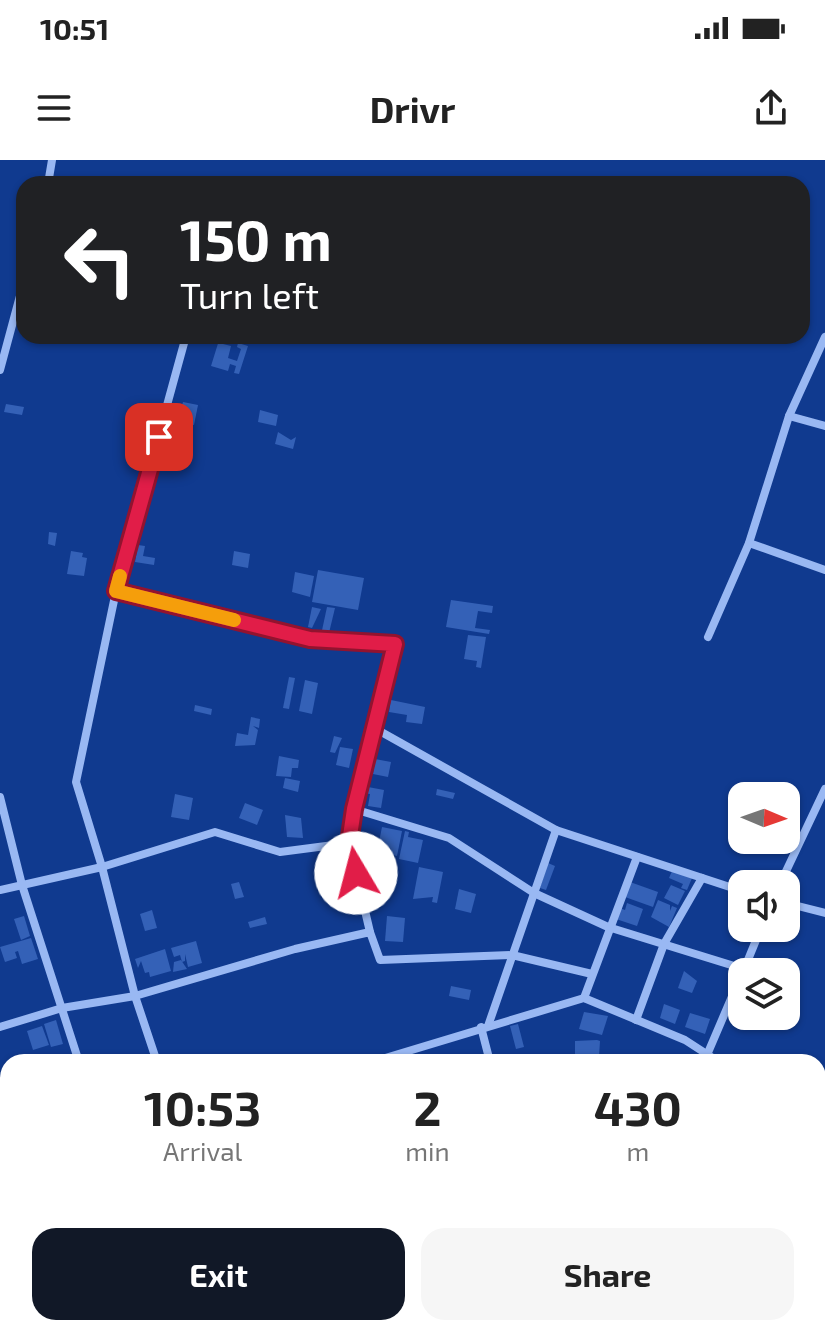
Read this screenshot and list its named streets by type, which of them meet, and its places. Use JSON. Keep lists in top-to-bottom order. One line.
{"north":"right","page":{"status":"10:51","header":"Drivr","turn":["150 m","Turn left"],"eta":["10:53","Arrival","2","min","430","m"],"buttons":["Exit","Share"]}}
